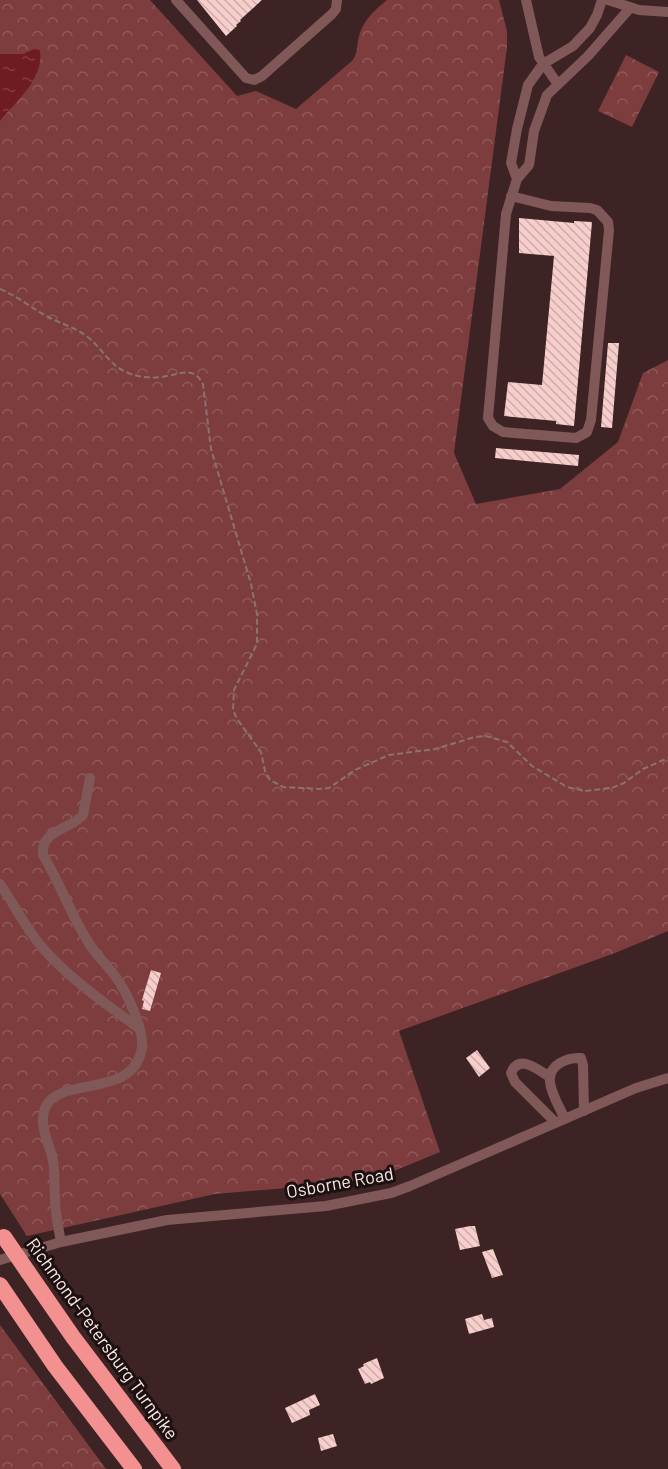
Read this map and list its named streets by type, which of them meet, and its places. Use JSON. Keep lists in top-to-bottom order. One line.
{"streets":{"highway":["Richmond-Petersburg Turnpike"],"street":["Osborne Road"]}}
